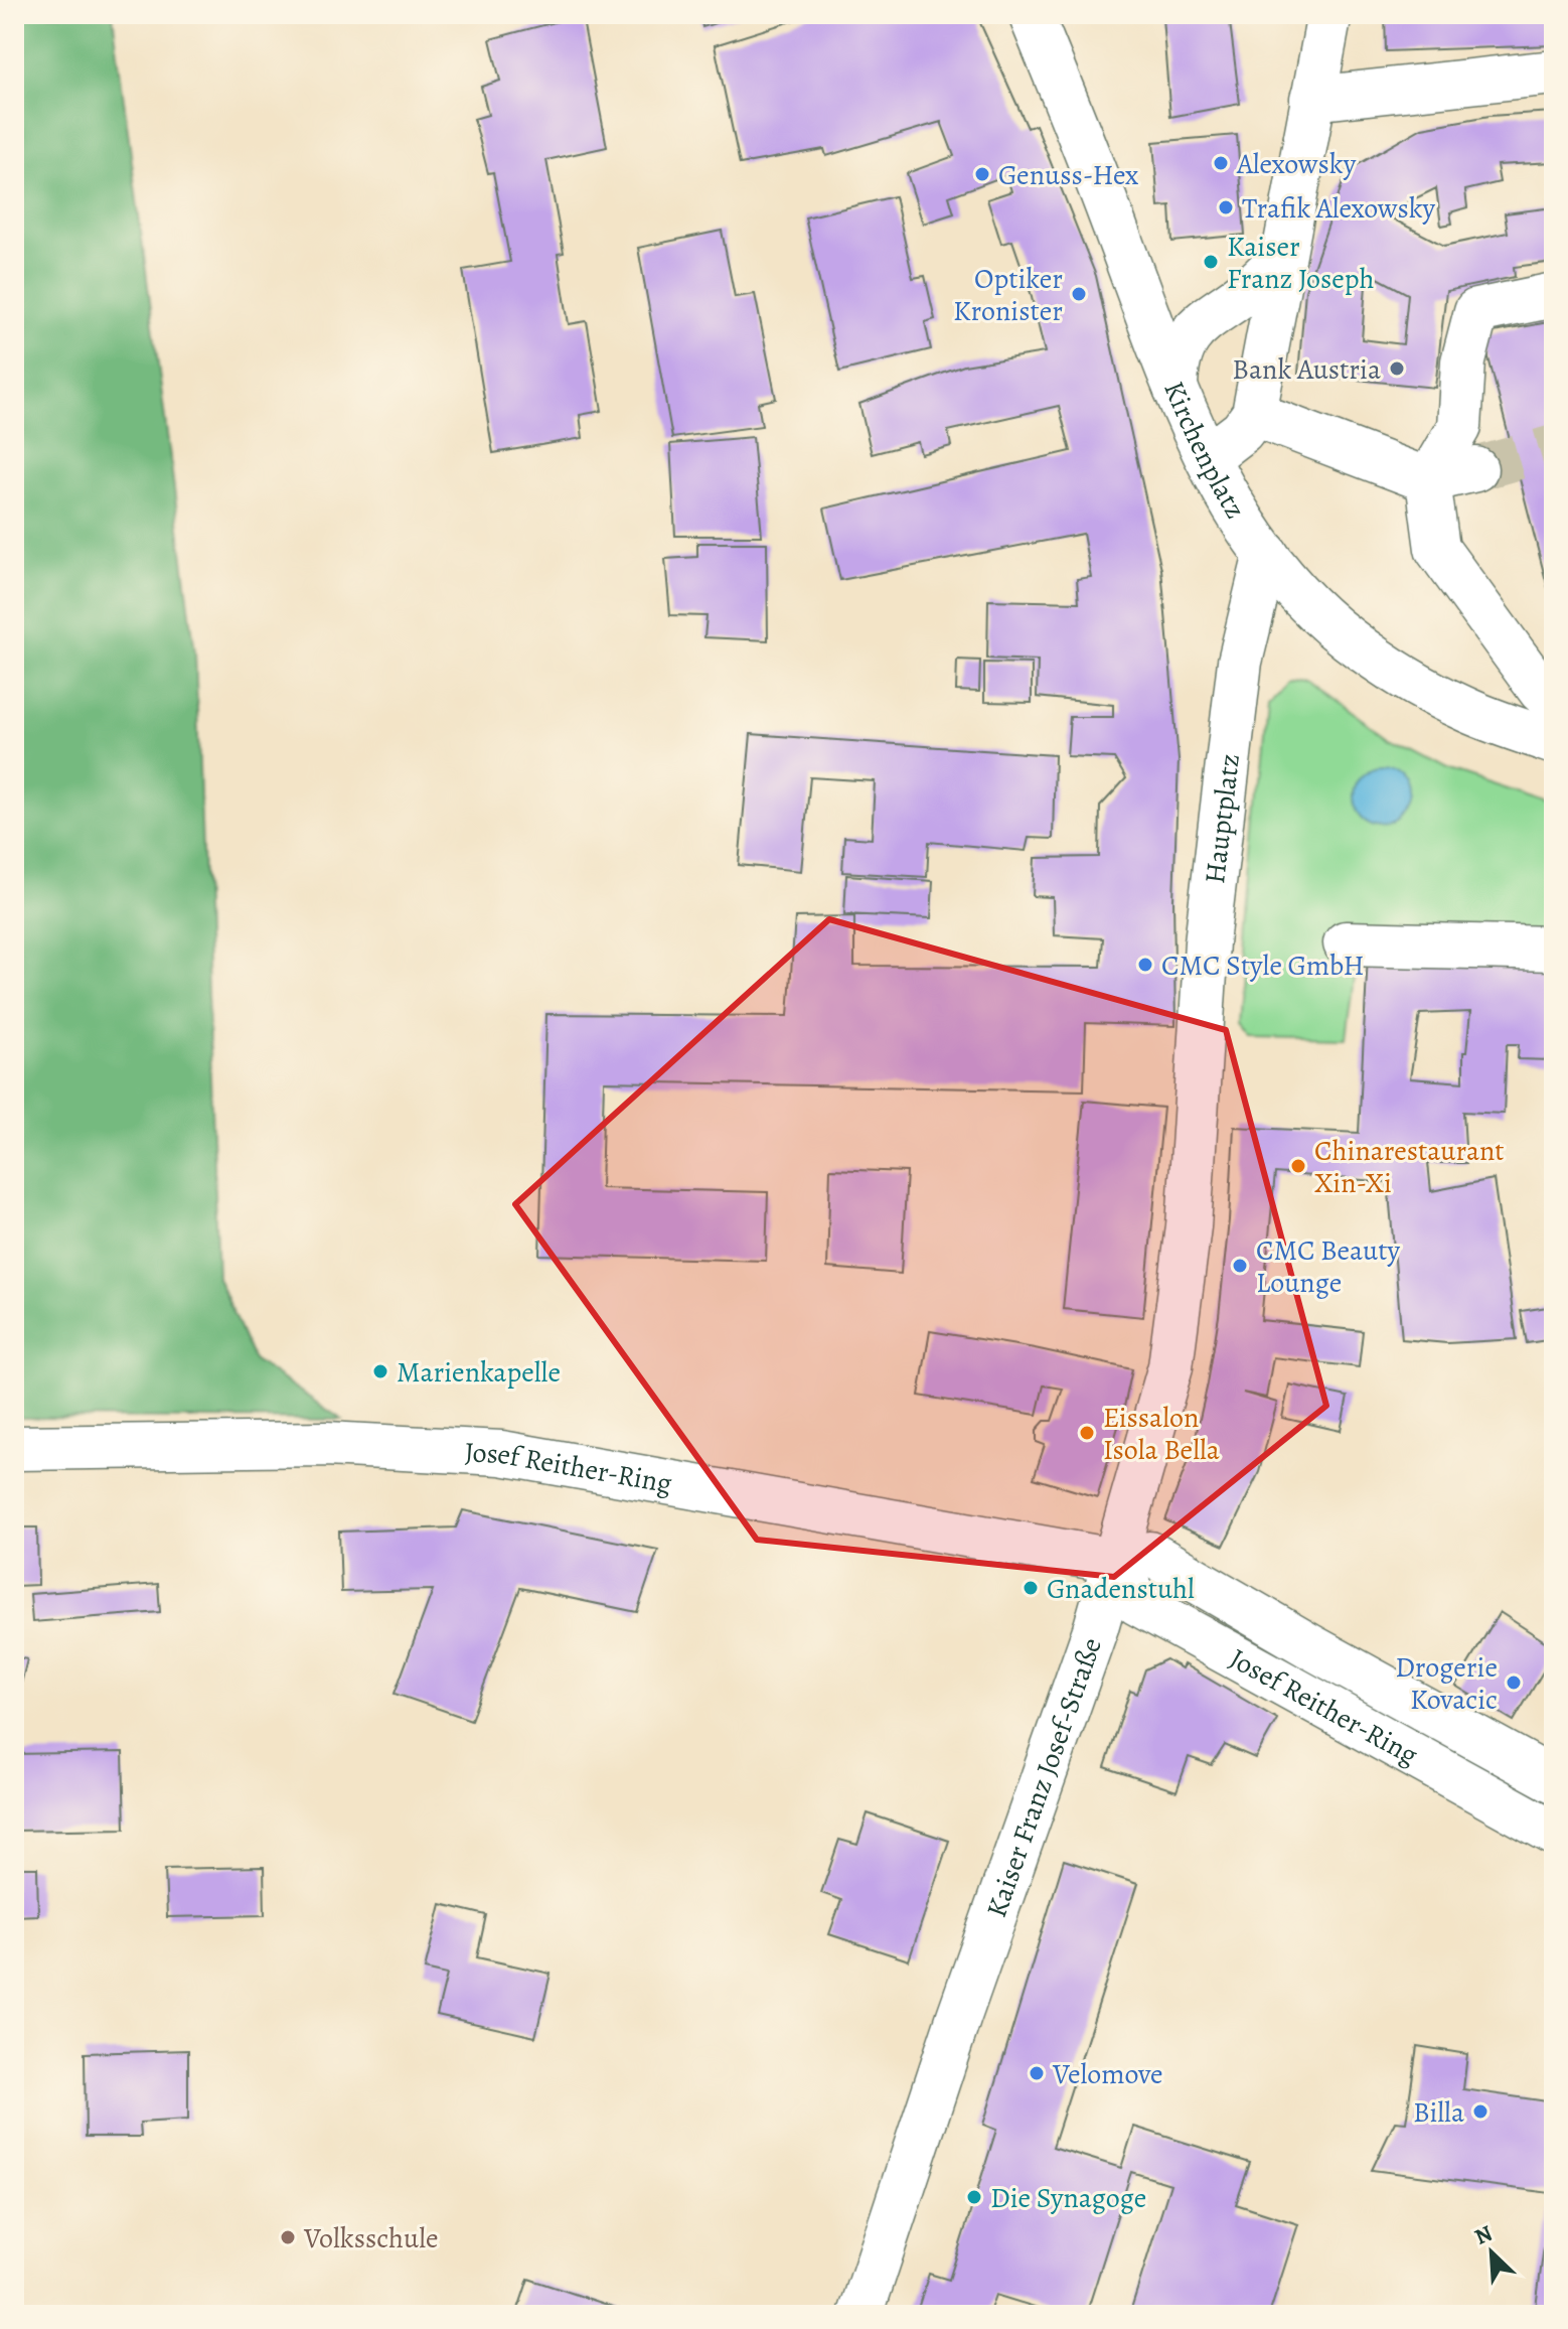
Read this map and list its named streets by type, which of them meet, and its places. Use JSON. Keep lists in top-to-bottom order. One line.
{"streets":{"street":["Kirchenplatz","Hauptplatz","Josef Reither-Ring","Kaiser Franz Josef-Straße"]},"crossings":[["Kirchenplatz","Hauptplatz"],["Hauptplatz","Kaiser Franz Josef-Straße"],["Josef Reither-Ring","Kaiser Franz Josef-Straße"]],"places":["Alexowsky","Genuss-Hex","Trafik Alexowsky","Kaiser Franz Joseph","Optiker Kronister","Bank Austria","CMC Style GmbH","Chinarestaurant Xin-Xi","CMC Beauty Lounge","Marienkapelle","Eissalon Isola Bella","Gnadenstuhl","Drogerie Kovacic","Velomove","Billa","Die Synagoge","Volksschule"],"north":"top left"}
